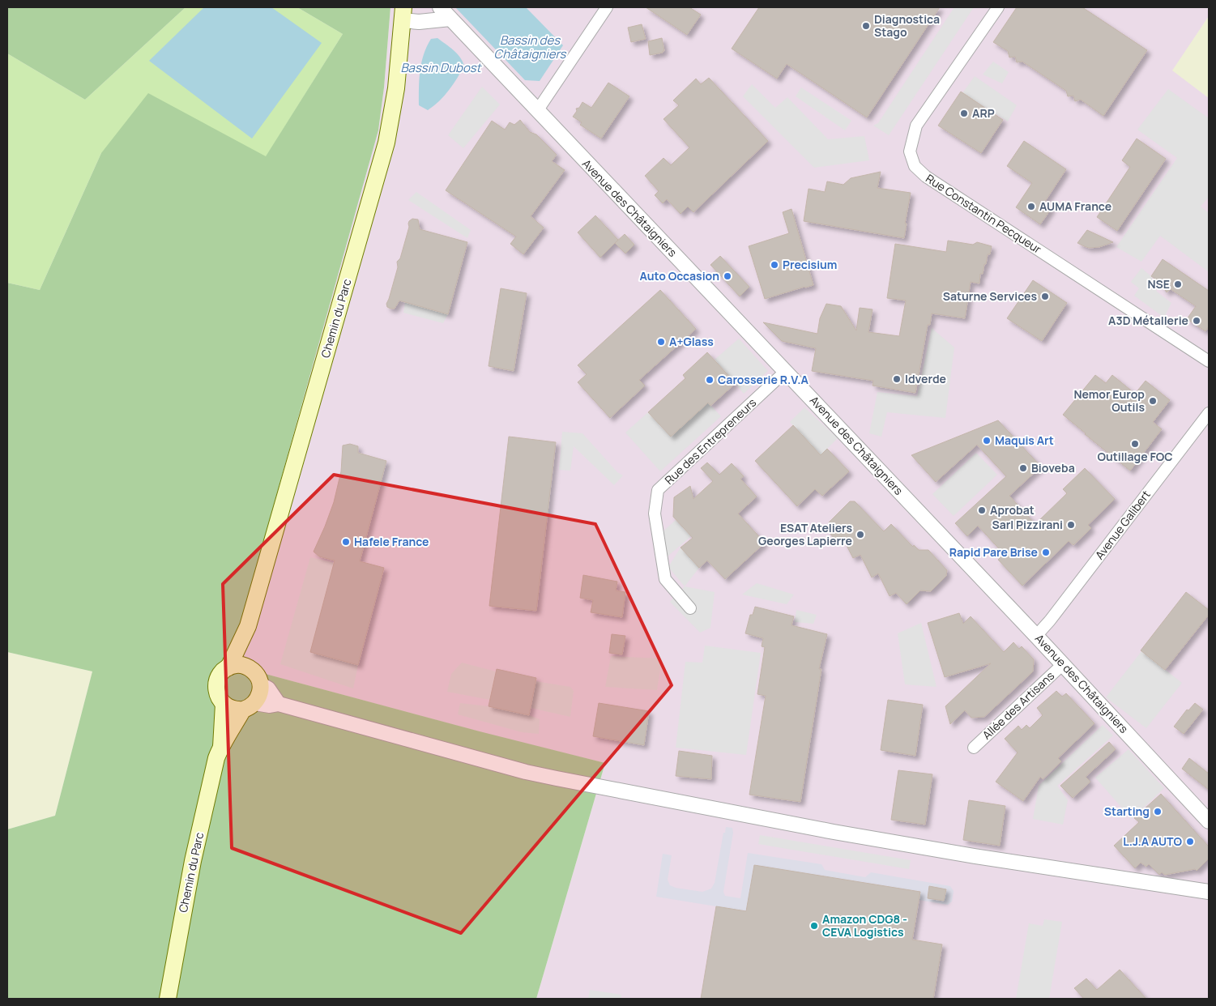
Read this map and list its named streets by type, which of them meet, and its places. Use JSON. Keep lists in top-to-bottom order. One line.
{"streets":{"main road":["Chemin du Parc"],"street":["Avenue des Châtaigniers","Rue Constantin Pecqueur","Rue des Entrepreneurs","Avenue Galibert","Allée des Artisans"]},"crossings":[["Avenue des Châtaigniers","Rue des Entrepreneurs"],["Avenue des Châtaigniers","Avenue Galibert"],["Avenue des Châtaigniers","Allée des Artisans"]],"water":["Bassin des Châtaigniers","Bassin Dubost"],"places":["Diagnostica Stago","ARP","AUMA France","Precisium","Auto Occasion","NSE","Saturne Services","A3D Métallerie","A+Glass","Idverde","Carosserie R.V.A","Nemor Europ Outils","Maquis Art","Outillage FOC","Bioveba","Aprobat","Sarl Pizzirani","ESAT Ateliers Georges Lapierre","Hafele France","Rapid Pare Brise","Starting","L.J.A AUTO","Amazon CDG8 - CEVA Logistics"]}
